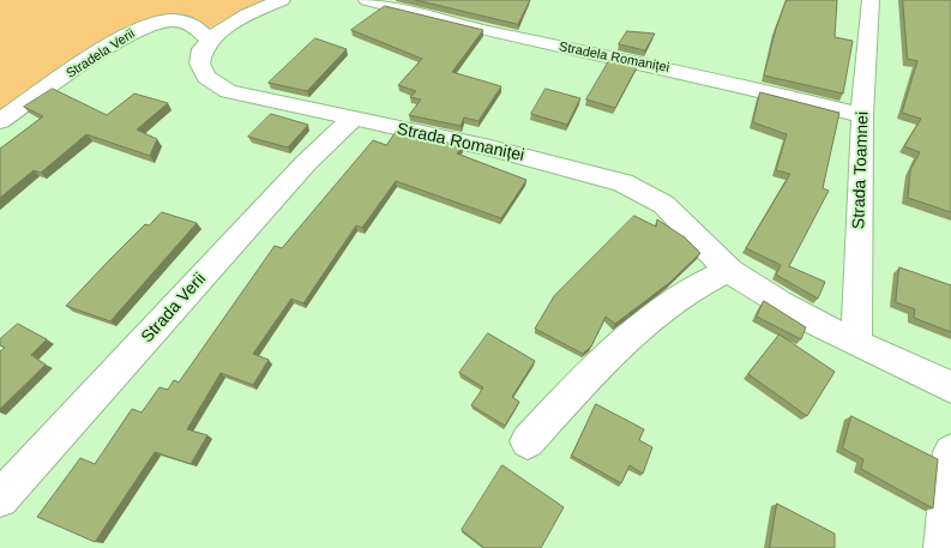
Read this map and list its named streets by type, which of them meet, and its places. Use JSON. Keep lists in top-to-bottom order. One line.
{"streets":{"street":["Stradela Verii","Stradela Romaniței","Strada Romaniței","Strada Toamnei","Strada Verii"]},"crossings":[["Stradela Verii","Strada Romaniței"],["Stradela Romaniței","Strada Toamnei"],["Strada Romaniței","Strada Toamnei"],["Strada Romaniței","Strada Verii"]]}
